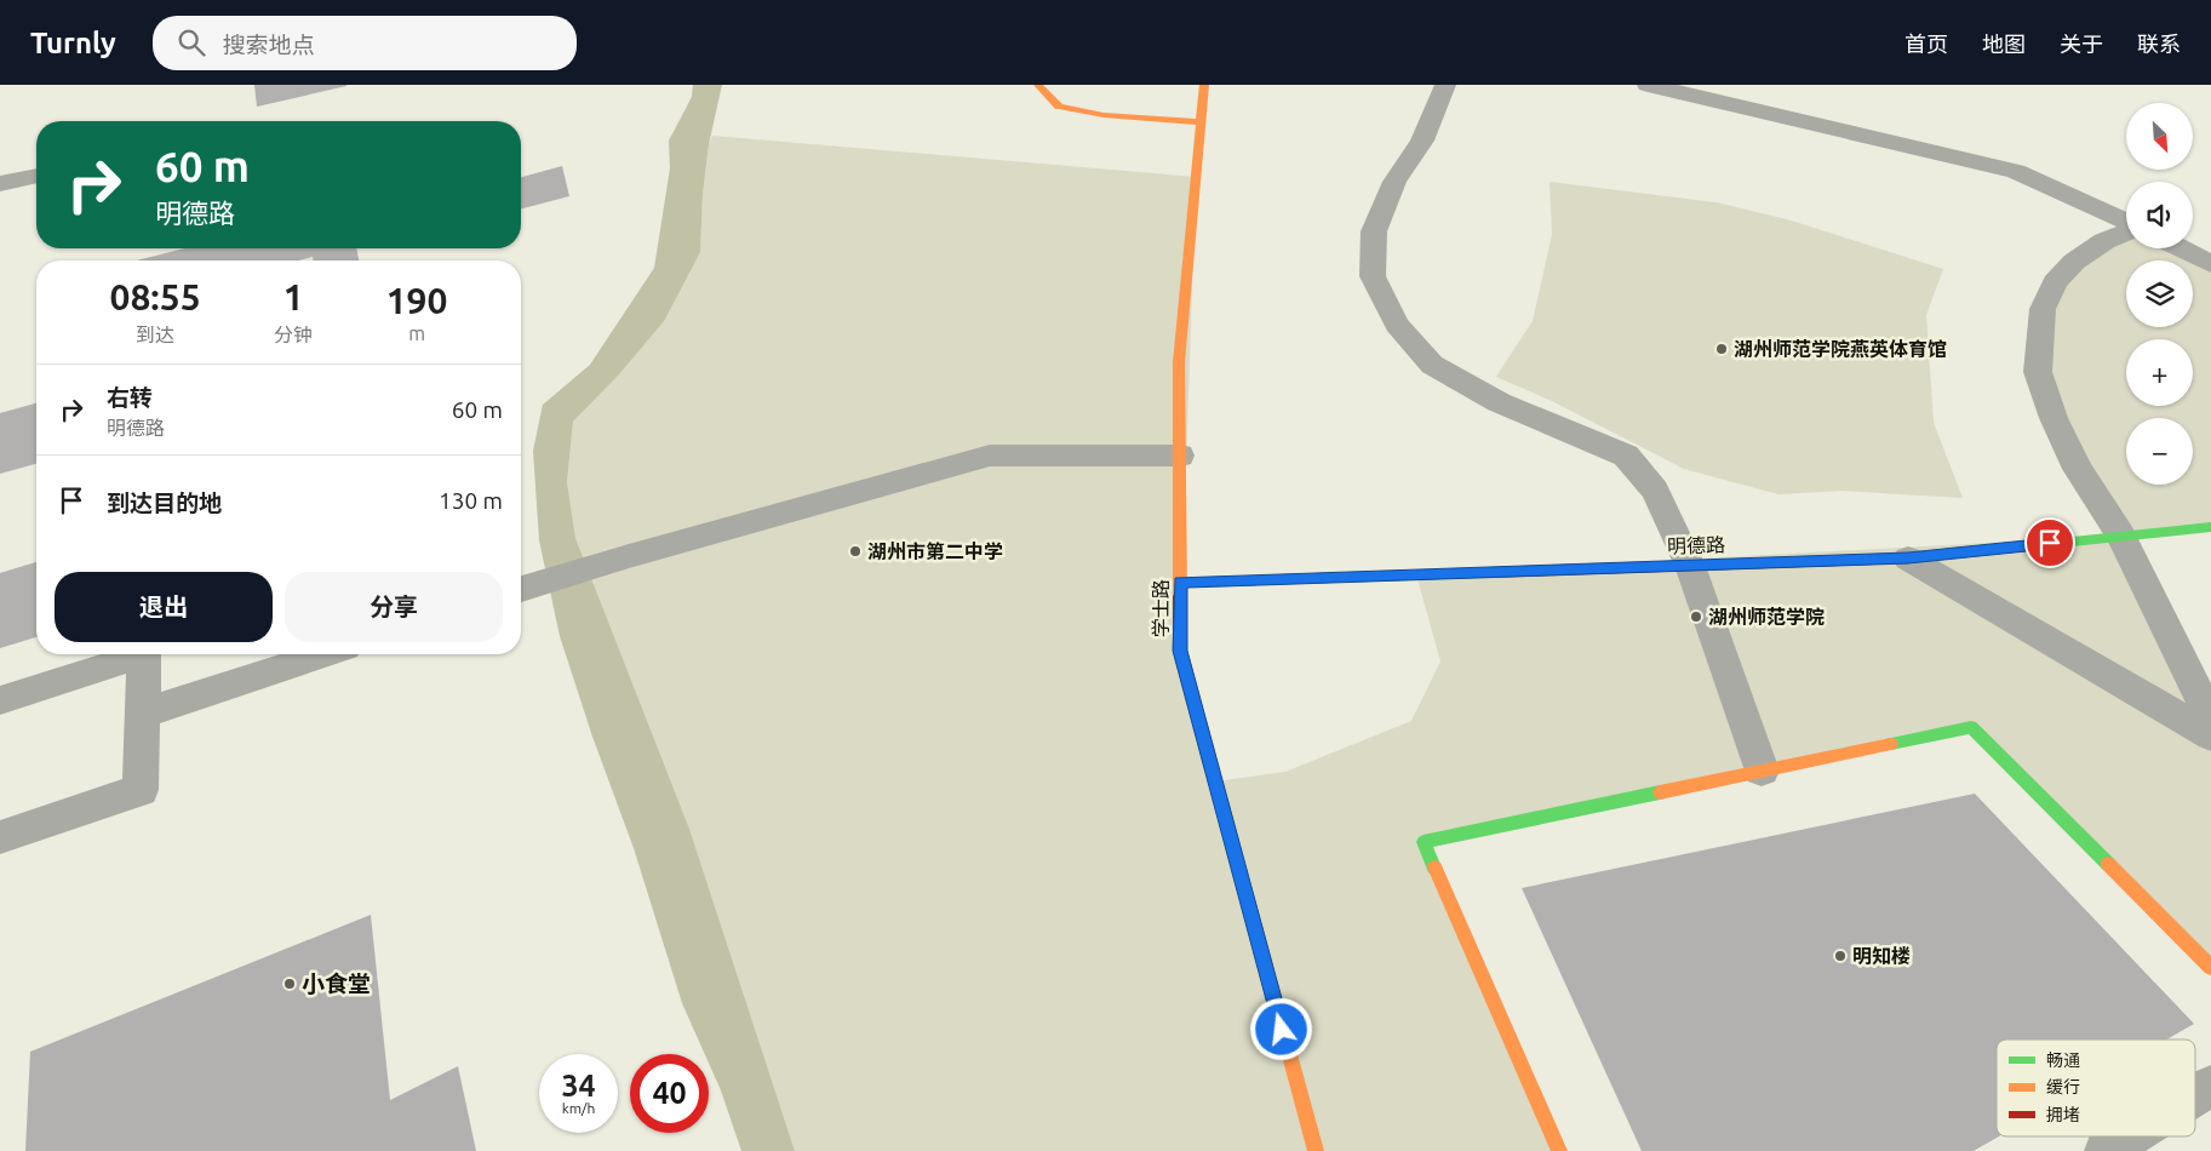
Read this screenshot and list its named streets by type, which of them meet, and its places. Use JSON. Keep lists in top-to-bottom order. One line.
{"streets":{"street":["明德路","学士路"]},"crossings":[["明德路","学士路"]],"places":["湖州师范学院燕英体育馆","湖州市第二中学","湖州师范学院","明知楼","小食堂"],"legend":["畅通","缓行","拥堵"],"north":"bottom right","page":{"header":"Turnly","search":"搜索地点","nav":["首页","地图","关于","联系"],"map_buttons":["+","−"],"turn":["60 m","明德路"],"eta":["08:55","到达","1","分钟","190","m"],"list":[{"name":"右转","note":"明德路","value":"60 m"},{"name":"到达目的地","value":"130 m"}],"buttons":["退出","分享"],"speed":"34 km/h","limit":"40"}}
